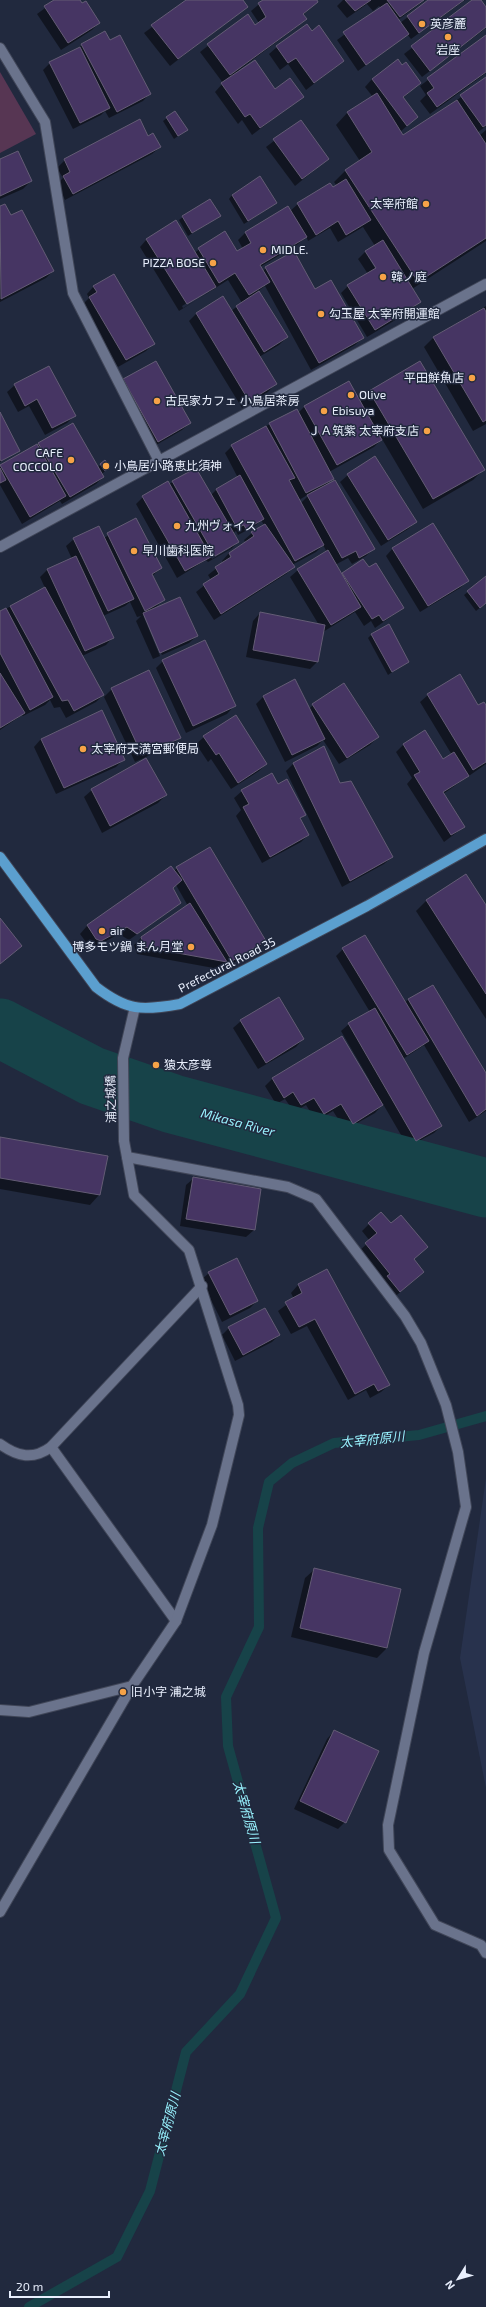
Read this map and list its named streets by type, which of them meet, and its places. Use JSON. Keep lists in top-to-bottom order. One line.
{"streets":{"main road":["Prefectural Road 35"],"street":["浦之城橋"]},"crossings":[["Prefectural Road 35","浦之城橋"]],"water":["Mikasa River","太宰府原川"],"places":["英彦麓","岩座","太宰府館","MIDLE.","PIZZA BOSE","韓ノ庭","勾玉屋 太宰府開運館","平田鮮魚店","Olive","古民家カフェ 小鳥居茶房","Ebisuya","ＪＡ筑紫 太宰府支店","CAFE COCCOLO","小鳥居小路恵比須神","九州ヴォイス","早川歯科医院","太宰府天満宮郵便局","air","博多モツ鍋 まん月堂","猿太彦尊","旧小字 浦之城"],"scale_bar":"20 m","north":"bottom left"}
